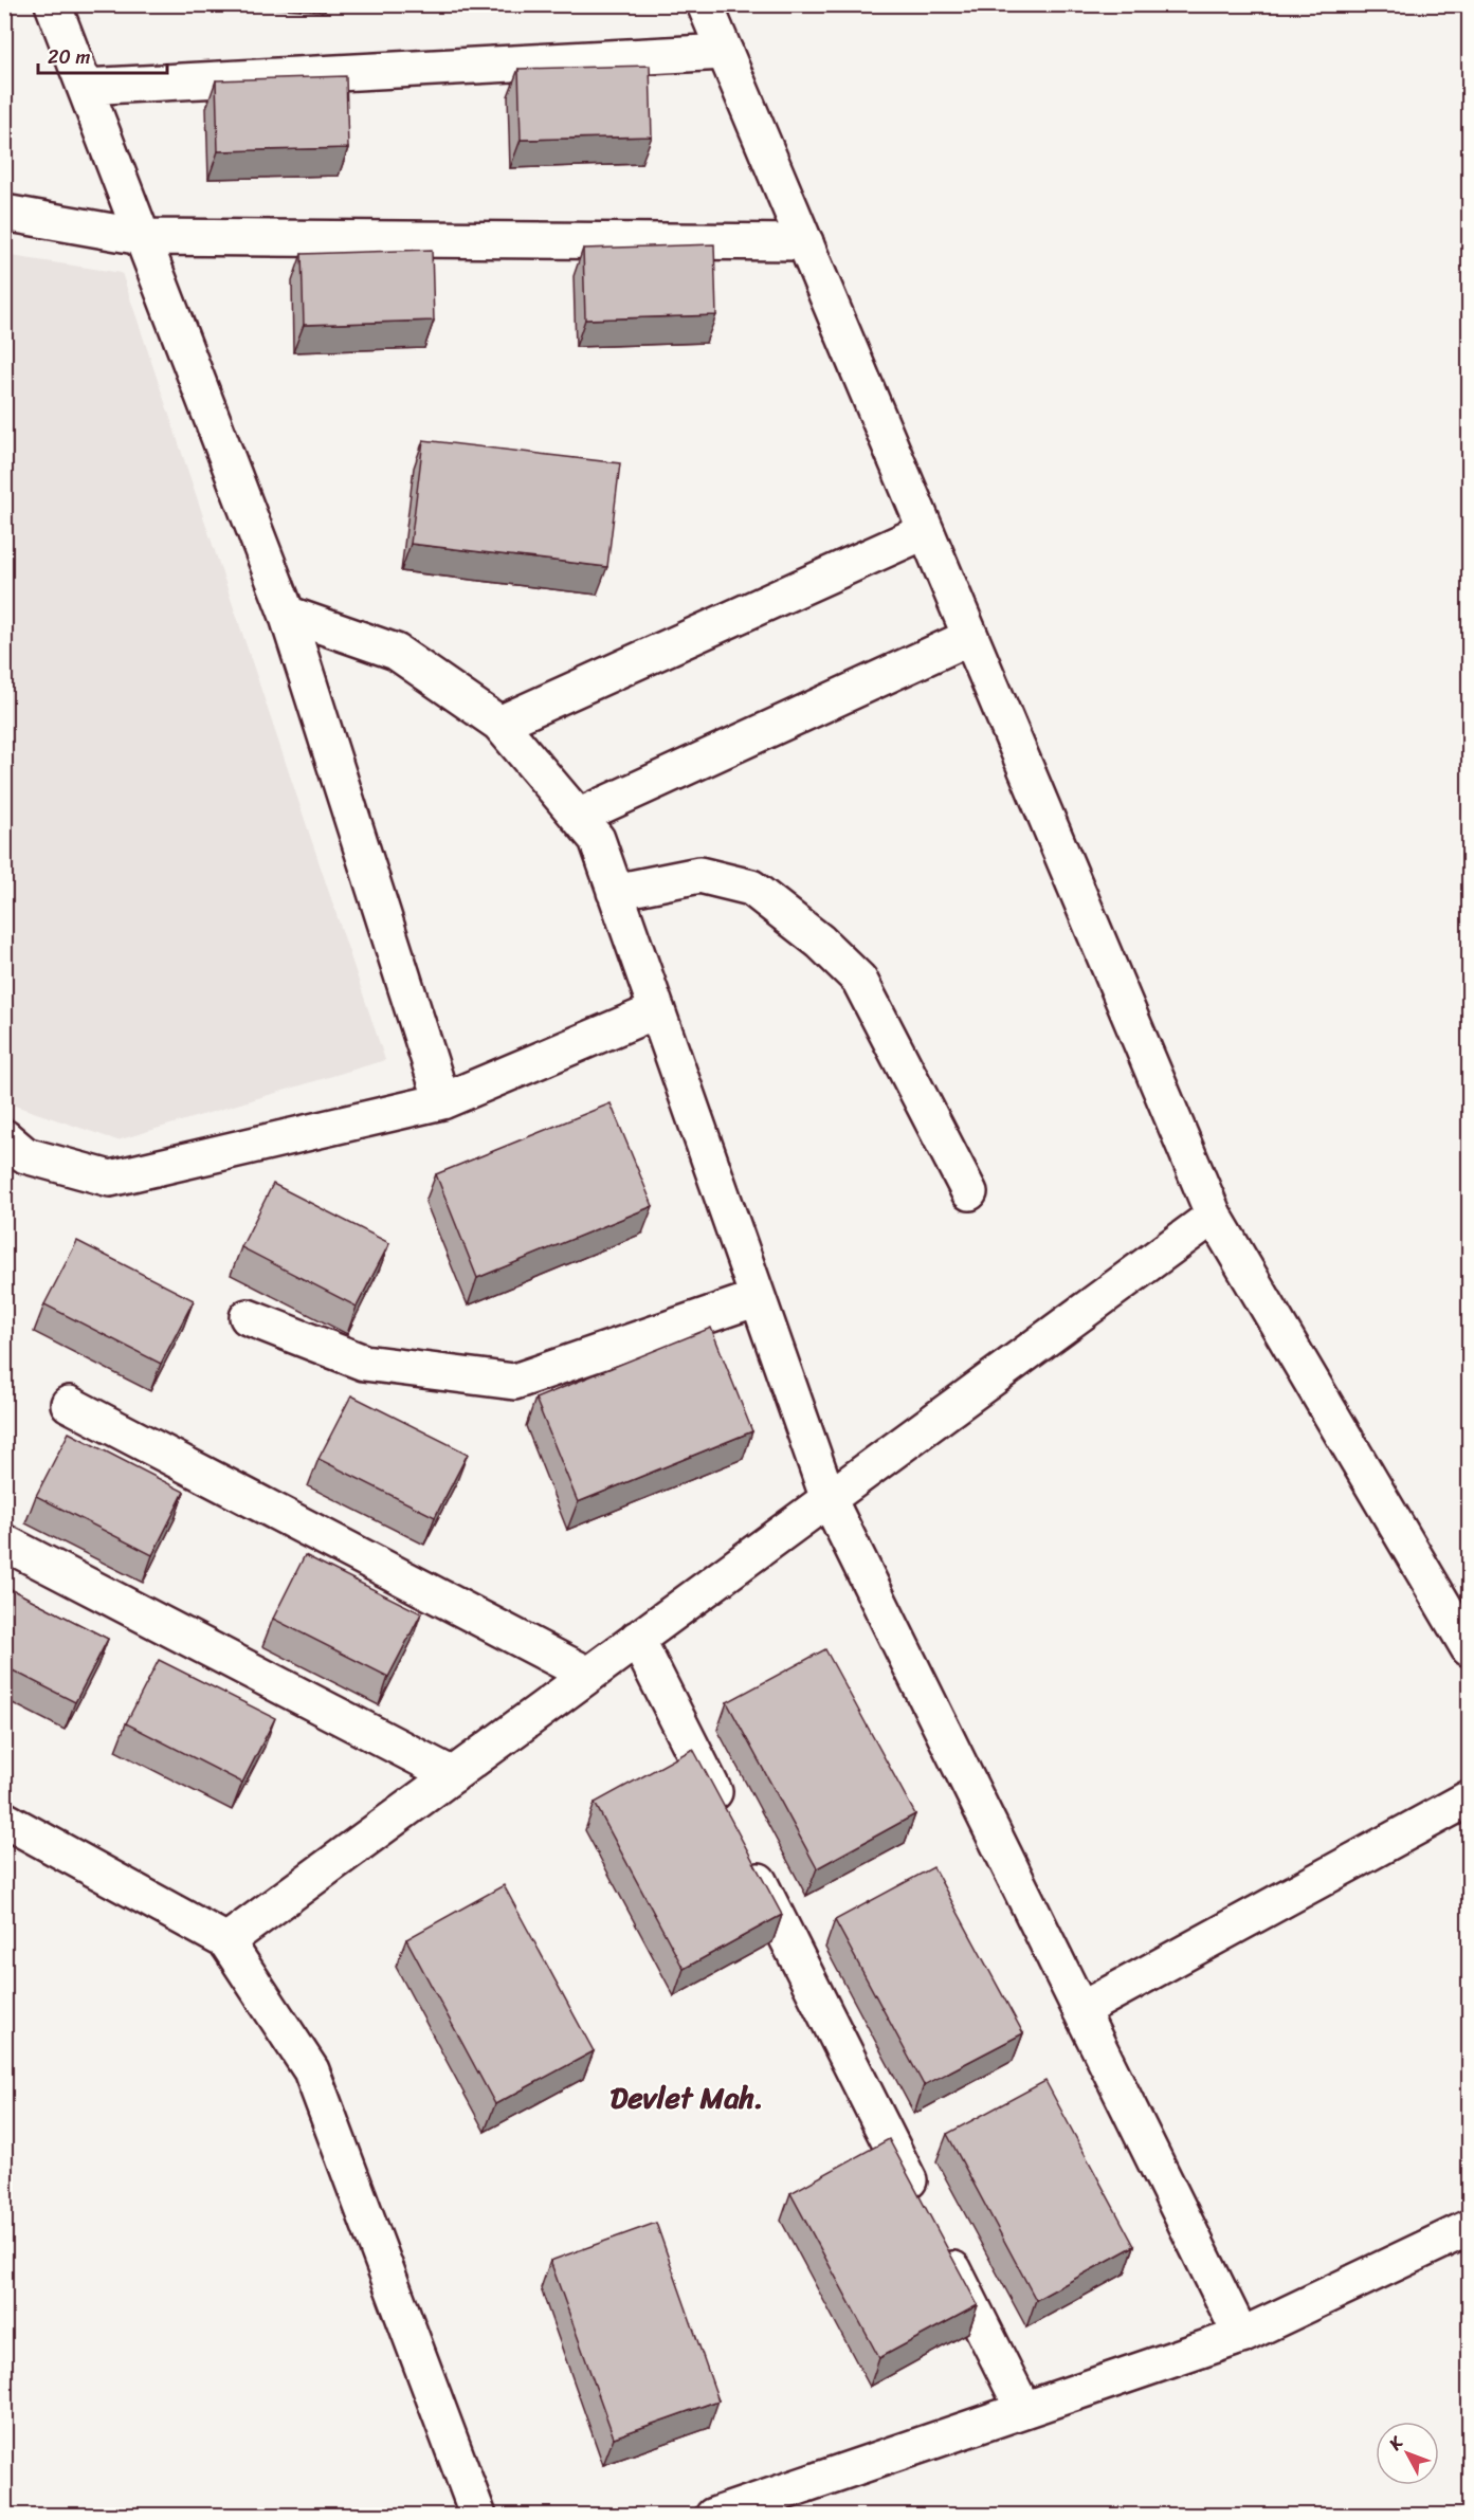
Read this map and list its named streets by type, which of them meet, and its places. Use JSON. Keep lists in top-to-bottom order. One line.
{"districts":["Devlet Mah."],"scale_bar":"20 m","north":"top left"}
